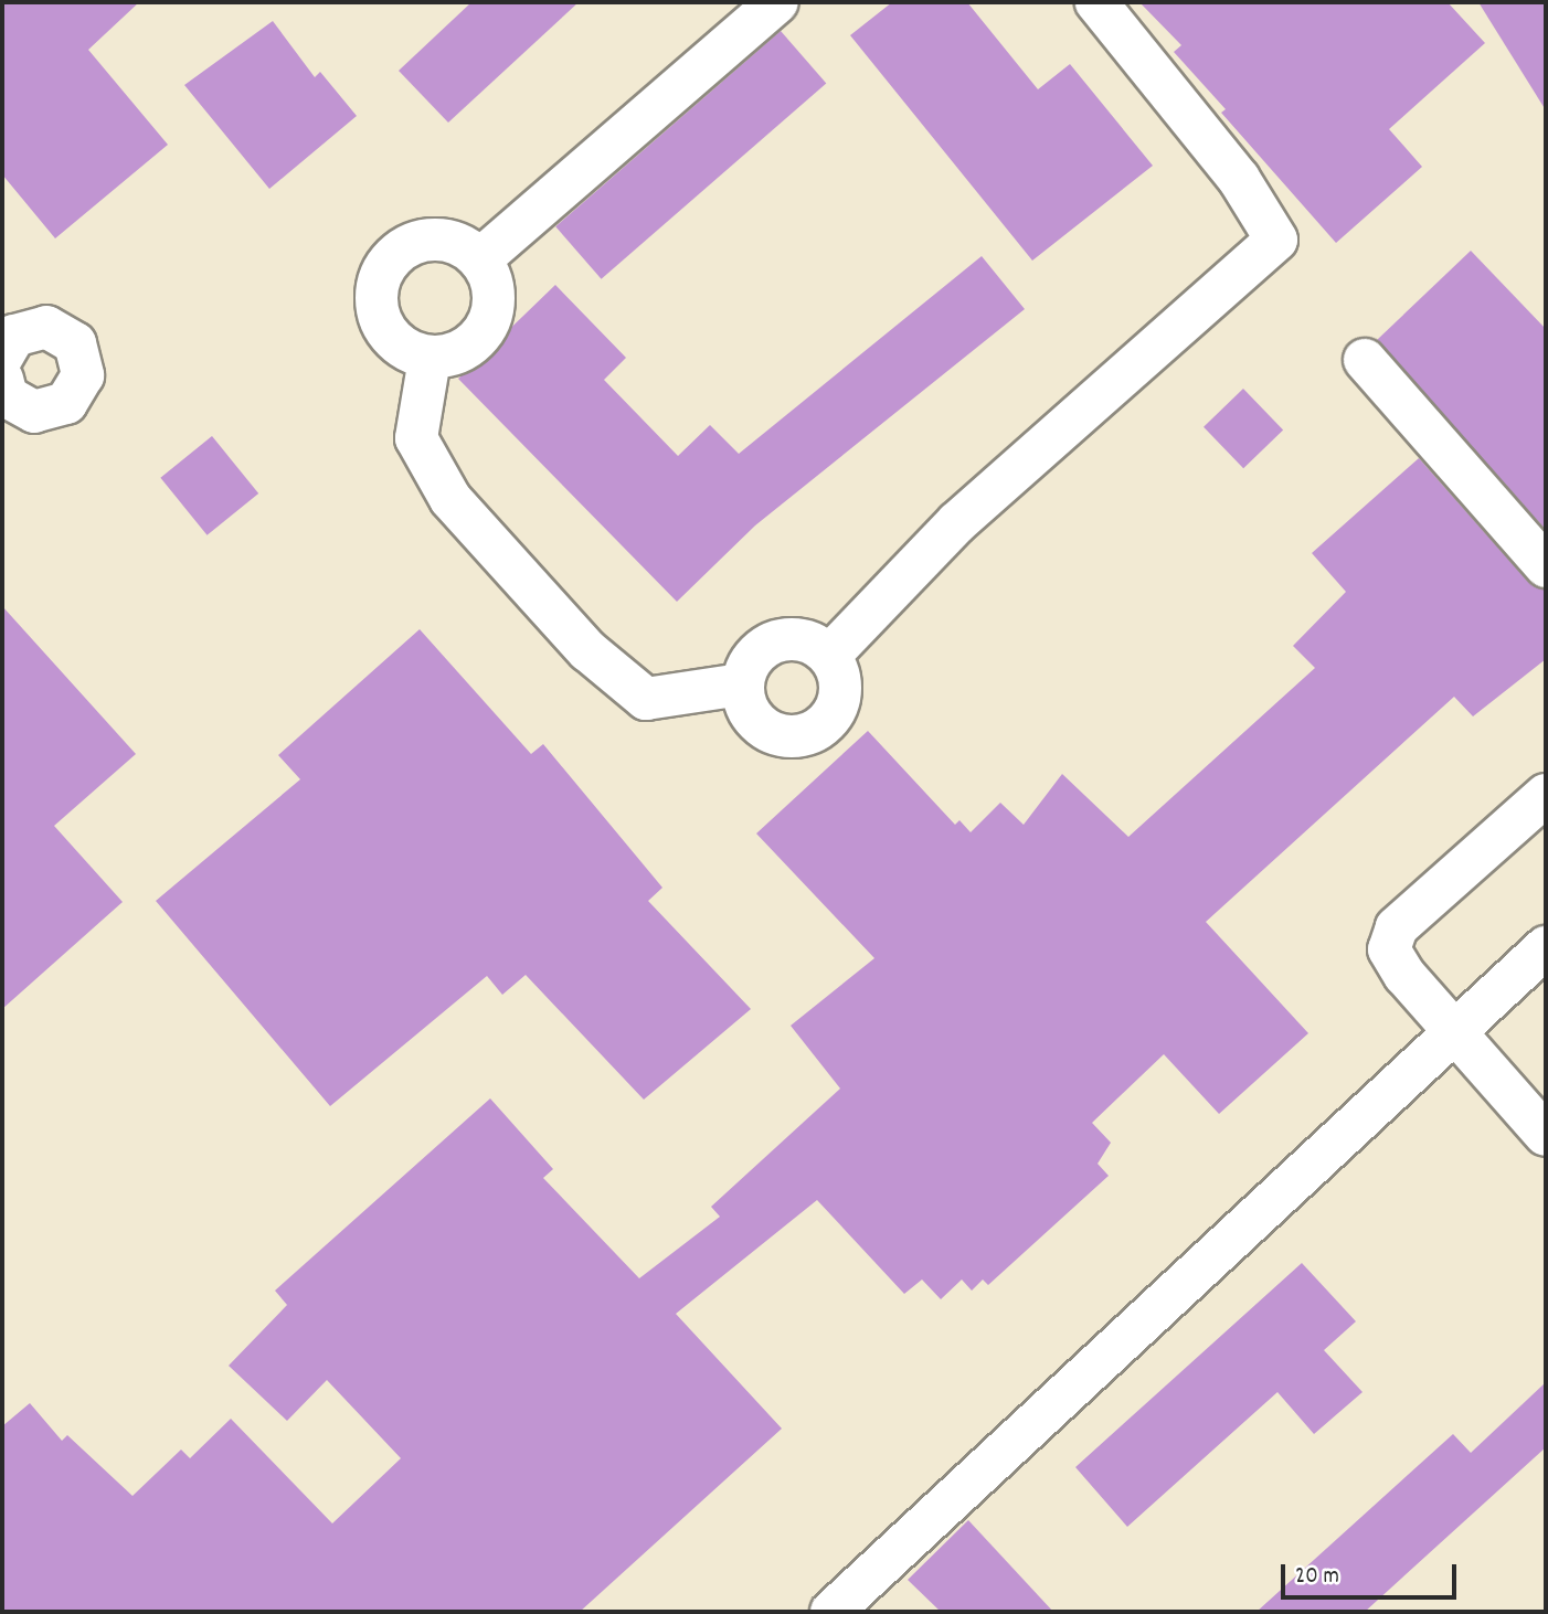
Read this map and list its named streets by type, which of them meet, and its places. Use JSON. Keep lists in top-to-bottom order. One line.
{"scale_bar":"20 m"}
